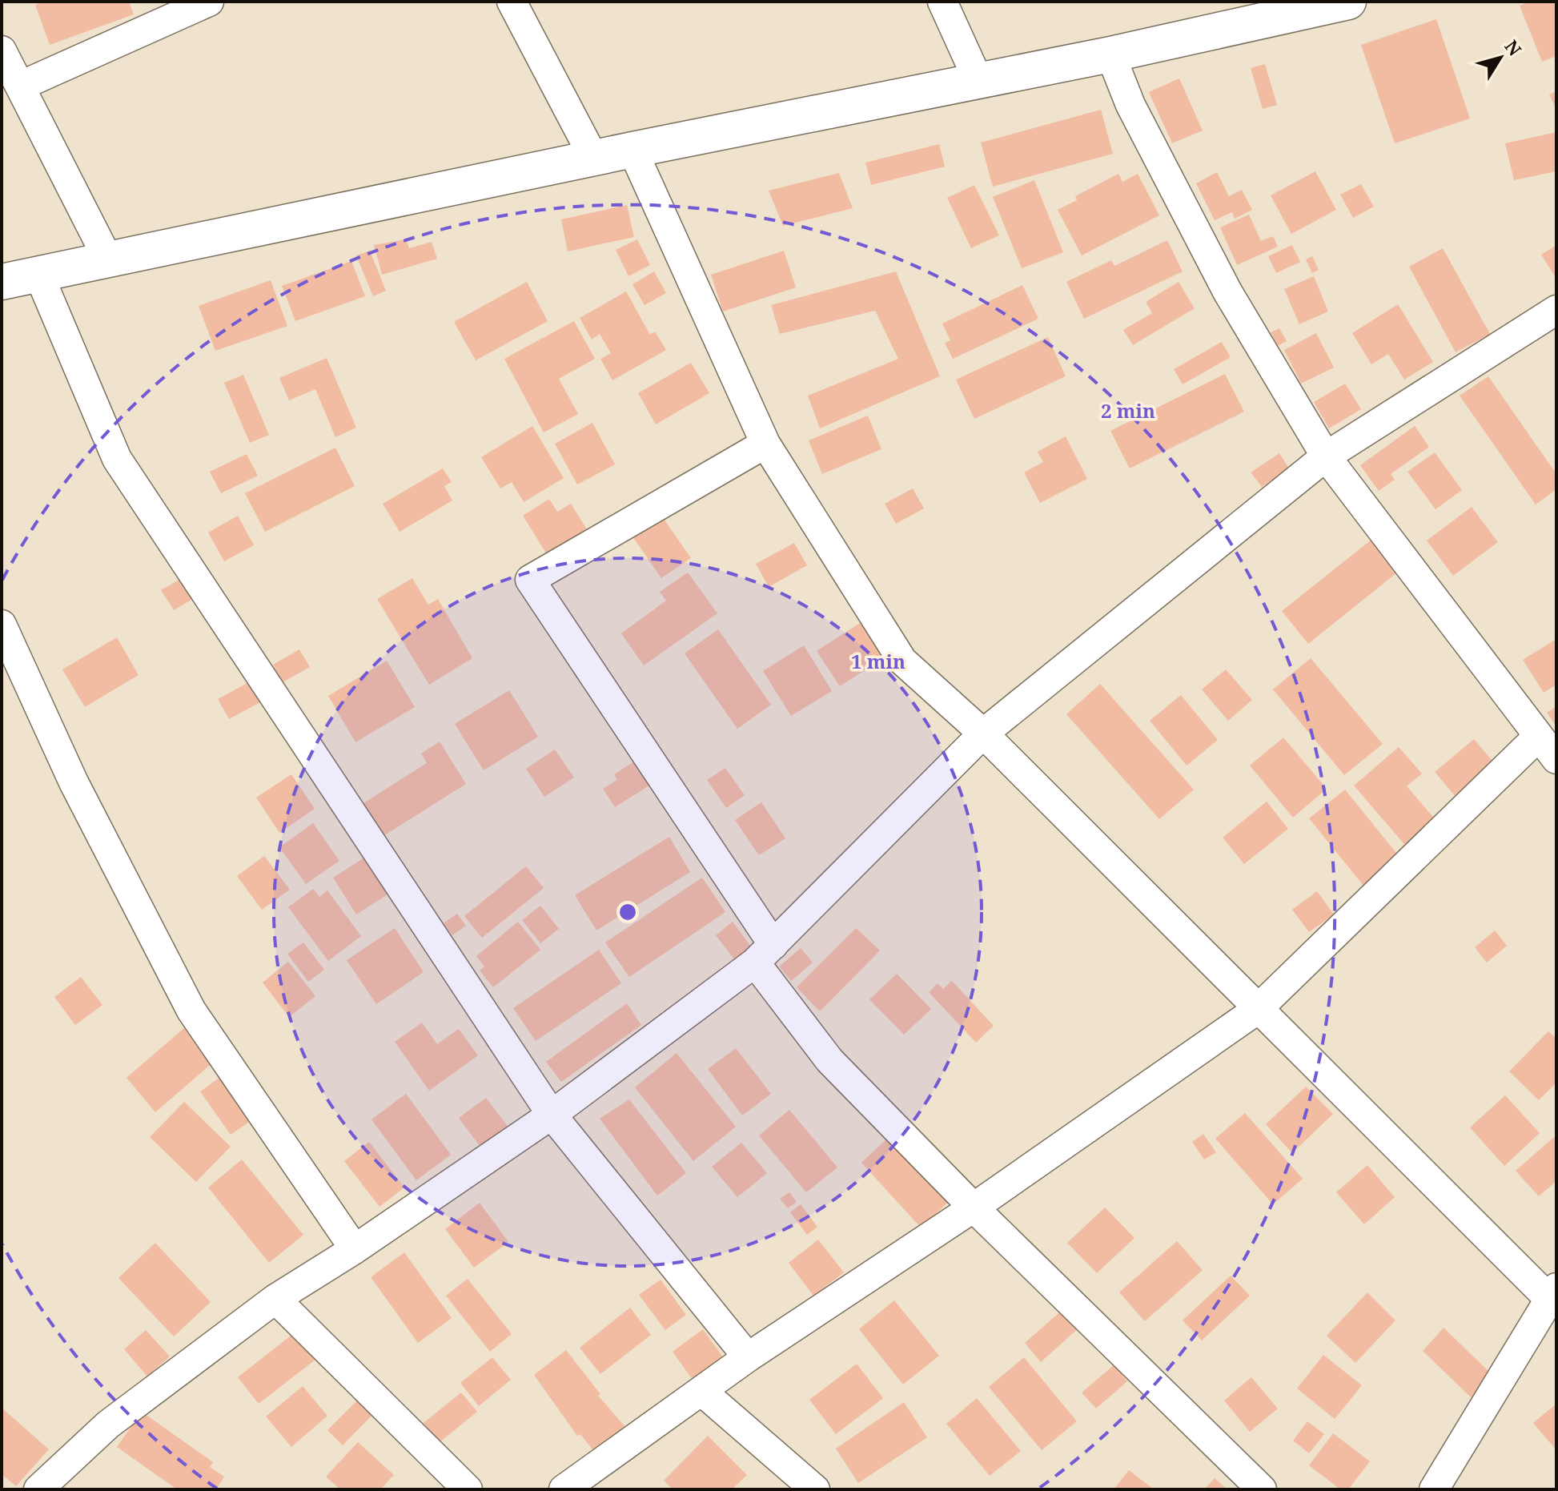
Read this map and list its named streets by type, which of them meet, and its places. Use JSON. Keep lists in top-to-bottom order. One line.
{"north":"top right","rings":["2 min","1 min"]}
